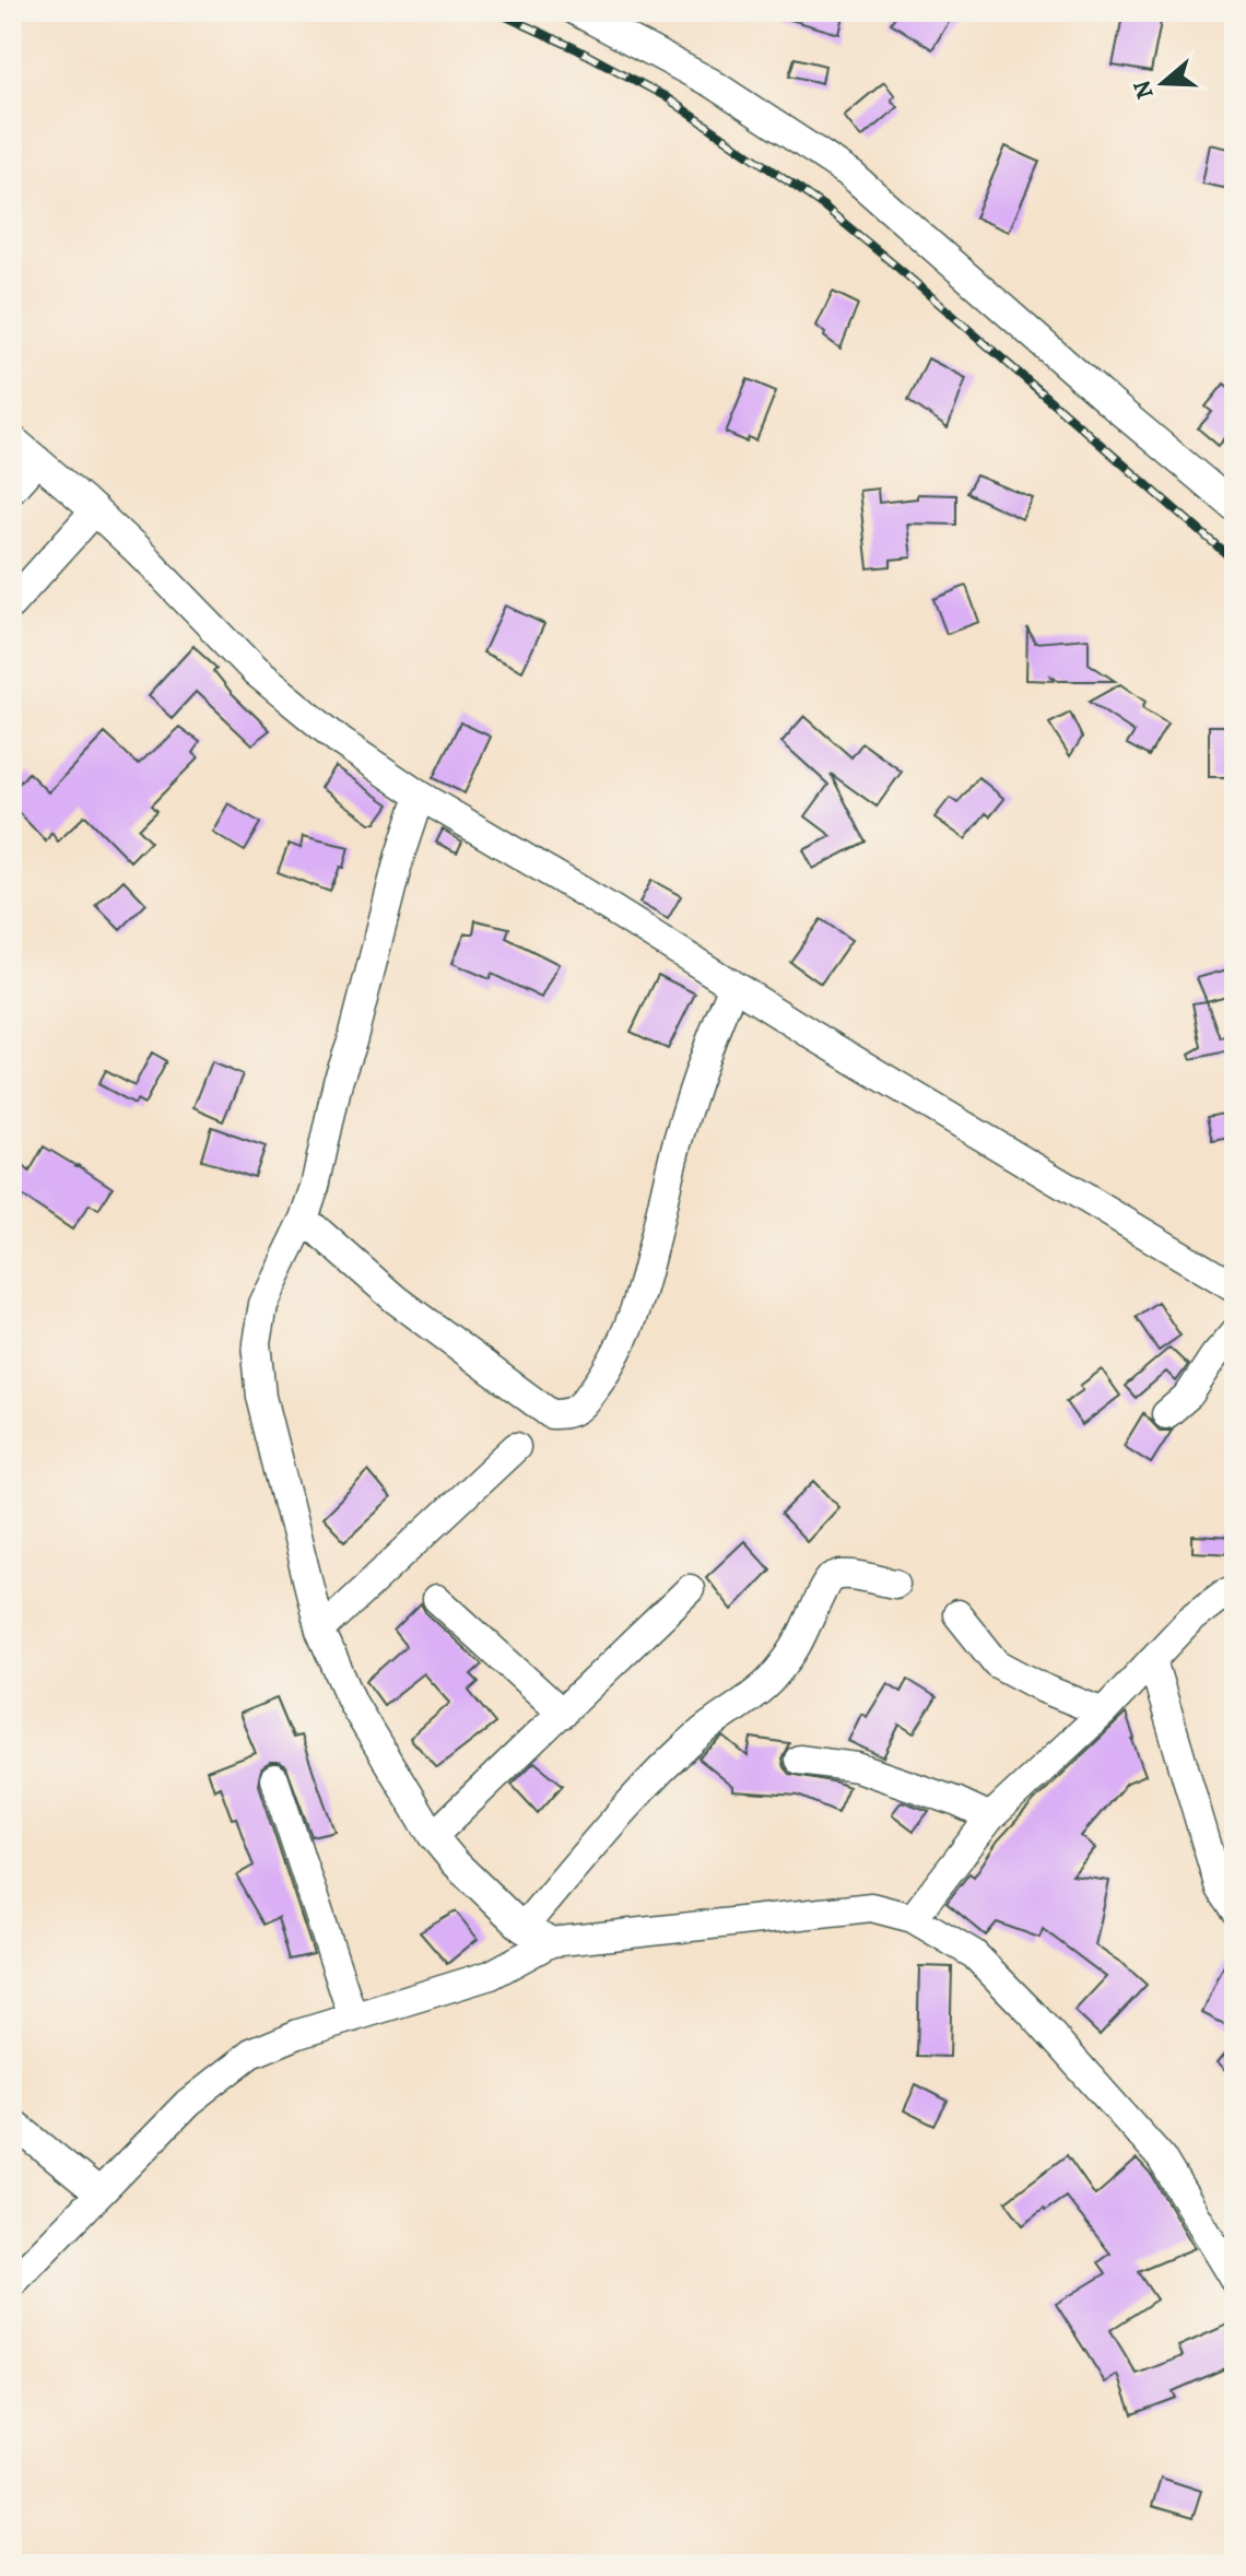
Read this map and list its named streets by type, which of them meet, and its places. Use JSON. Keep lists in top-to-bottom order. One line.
{"north":"left"}
